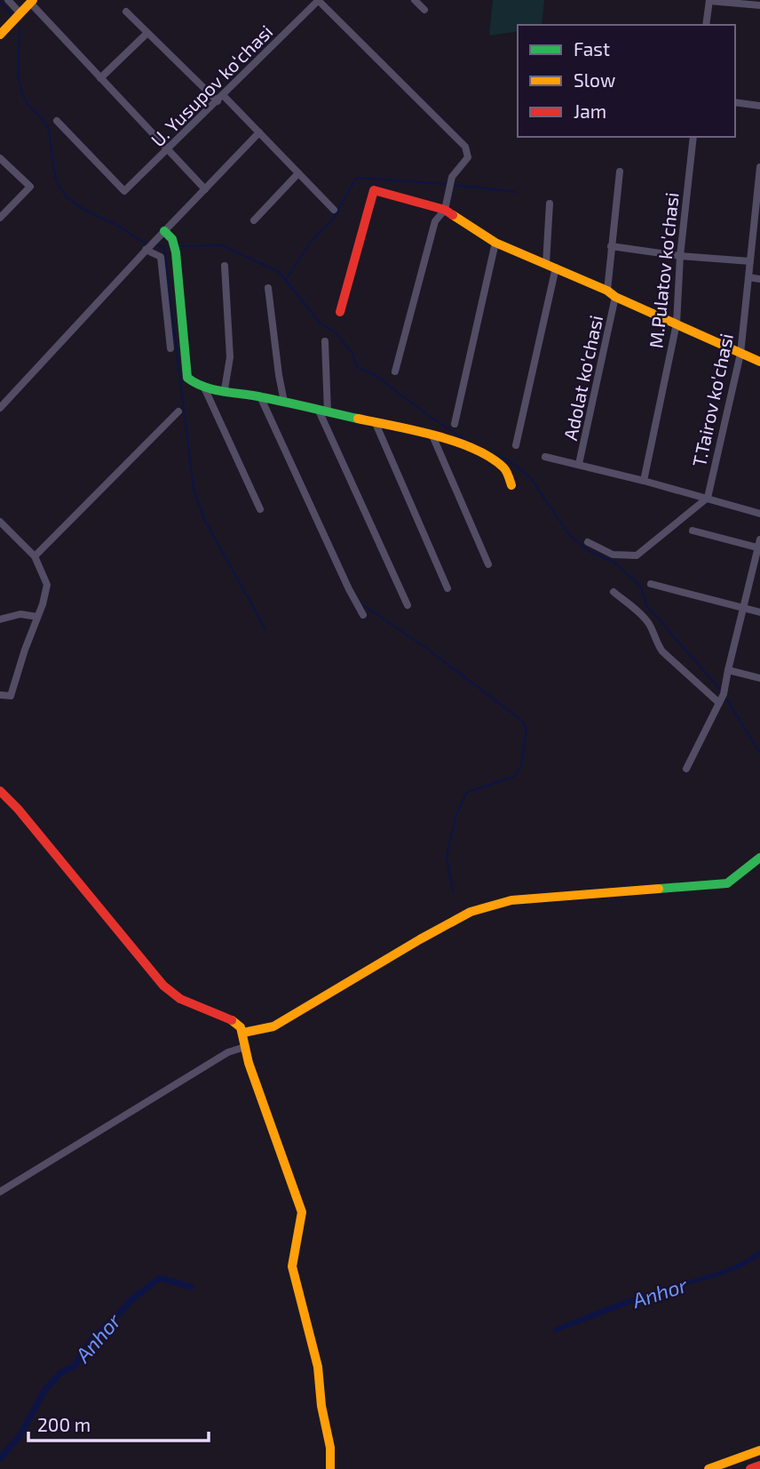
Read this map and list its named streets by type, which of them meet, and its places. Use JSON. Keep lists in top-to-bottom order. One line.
{"streets":{"street":["U. Yusupov ko‘chasi","M.Pulatov ko'chasi","Adolat ko'chasi","T.Tairov ko'chasi"]},"water":["Anhor"],"legend":["Fast","Slow","Jam"],"scale_bar":"200 m"}
